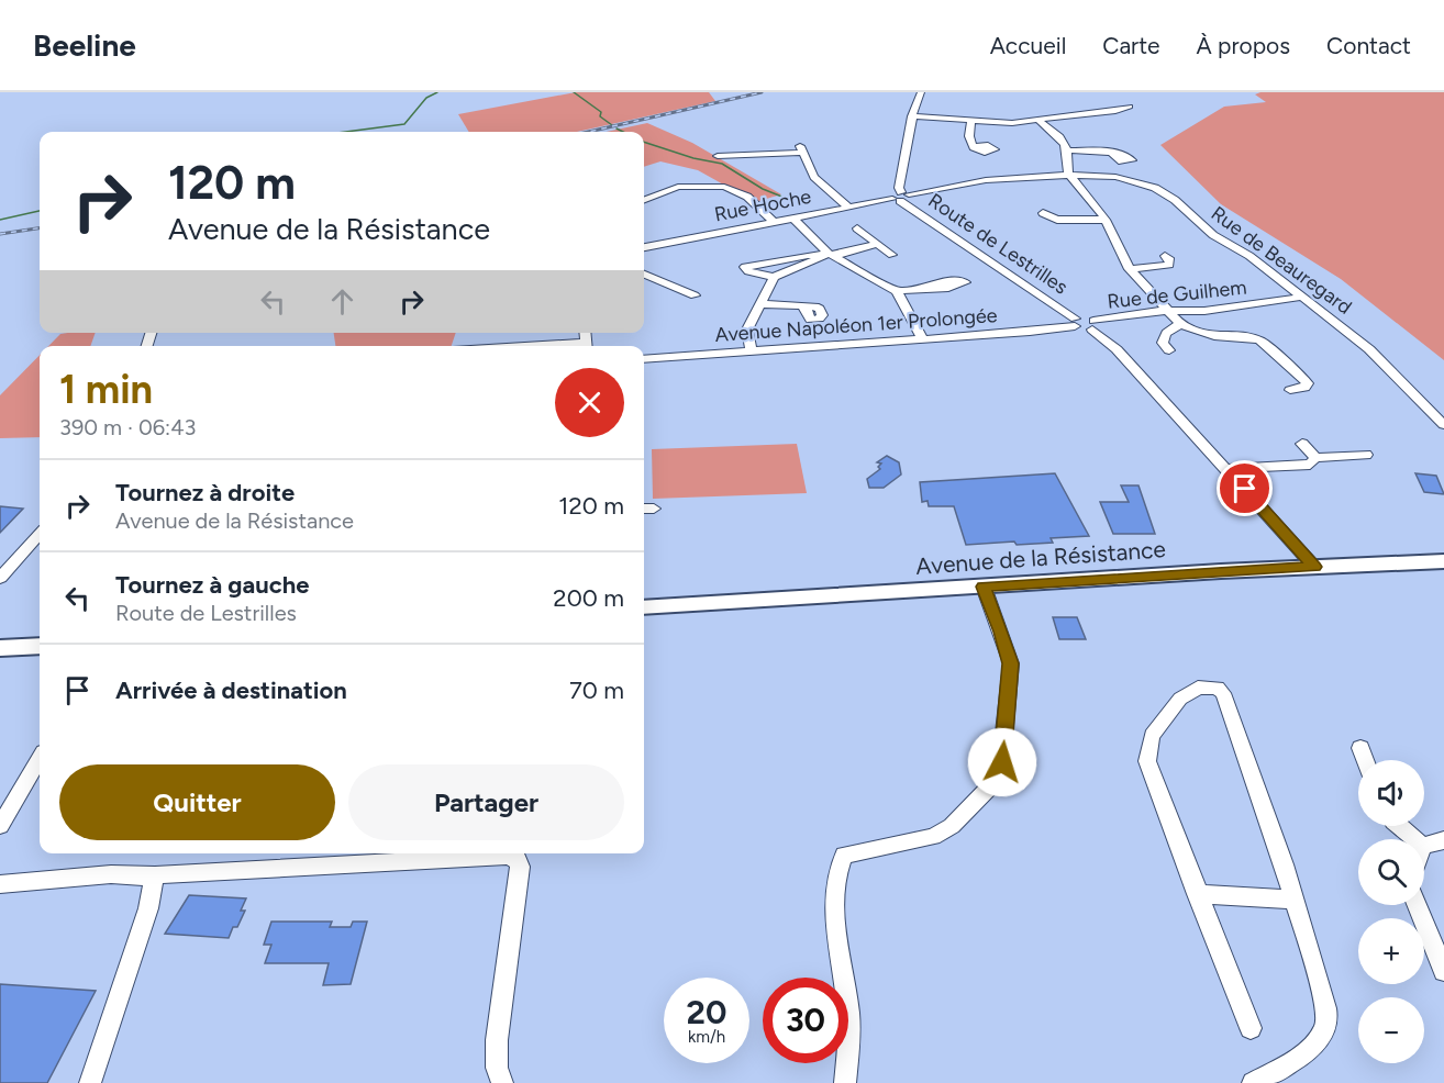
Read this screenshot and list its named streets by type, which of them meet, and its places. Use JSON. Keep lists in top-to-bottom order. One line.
{"streets":{"main road":["Avenue de la Résistance"],"street":["Rue Hoche","Route de Lestrilles","Rue de Beauregard","Rue de Guilhem","Avenue Napoléon 1er Prolongée"]},"crossings":[["Rue Hoche","Route de Lestrilles"],["Rue Hoche","Rue de Beauregard"],["Route de Lestrilles","Rue de Beauregard"],["Route de Lestrilles","Avenue Napoléon 1er Prolongée"],["Rue de Beauregard","Rue de Guilhem"]],"page":{"header":"Beeline","nav":["Accueil","Carte","À propos","Contact"],"turn":["120 m","Avenue de la Résistance"],"heading":["1 min","390 m · 06:43"],"list":[{"name":"Tournez à droite","note":"Avenue de la Résistance","value":"120 m"},{"name":"Tournez à gauche","note":"Route de Lestrilles","value":"200 m"},{"name":"Arrivée à destination","value":"70 m"}],"buttons":["Quitter","Partager"],"map_buttons":["+","−"],"speed":"20 km/h","limit":"30"}}
